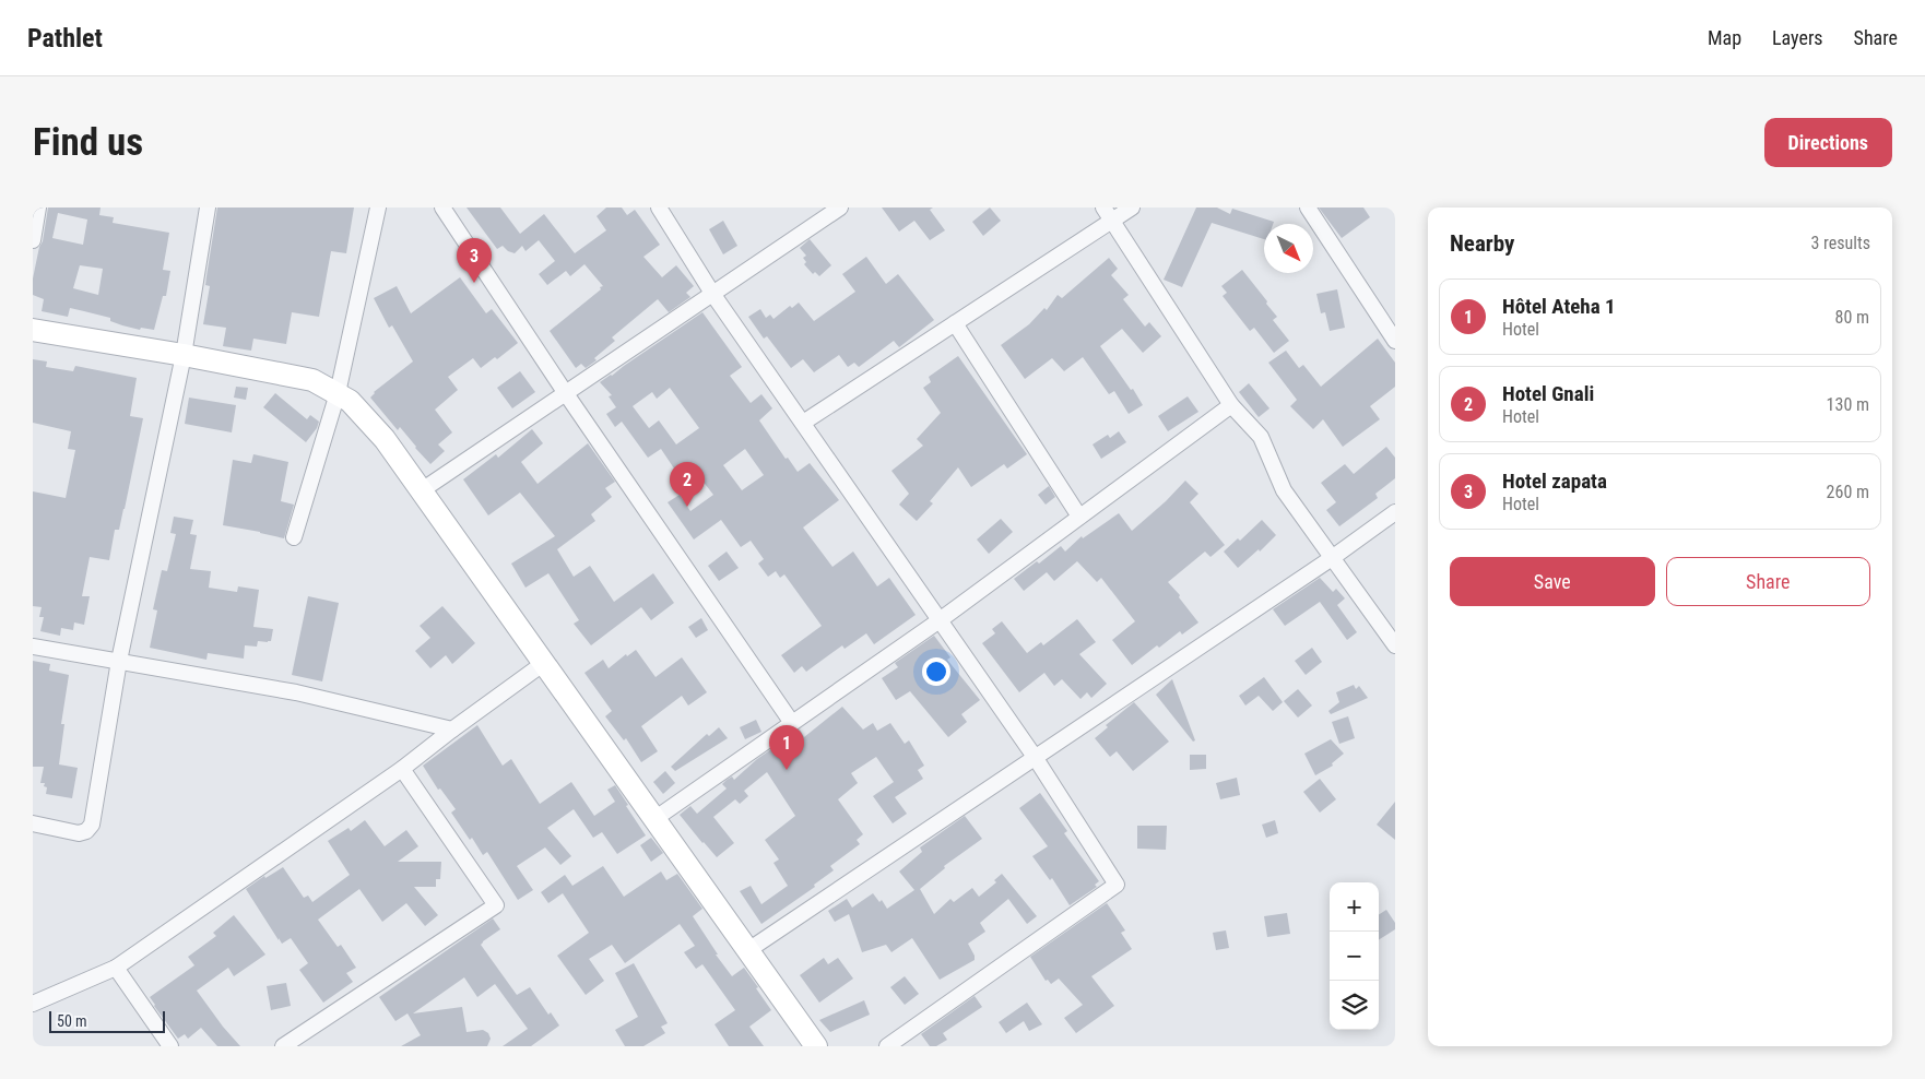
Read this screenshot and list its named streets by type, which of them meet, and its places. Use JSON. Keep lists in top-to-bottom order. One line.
{"scale_bar":"50 m","north":"bottom right","page":{"header":"Pathlet","nav":["Map","Layers","Share"],"buttons":["Directions",["Save","Share"]],"title":"Find us","heading":["Nearby","3 results"],"pins":["3","2","1"],"list":[{"mark":"1","name":"Hôtel Ateha 1","note":"Hotel","value":"80 m"},{"mark":"2","name":"Hotel Gnali","note":"Hotel","value":"130 m"},{"mark":"3","name":"Hotel zapata","note":"Hotel","value":"260 m"}],"map_buttons":["+","−"],"scale":"50 m"}}
